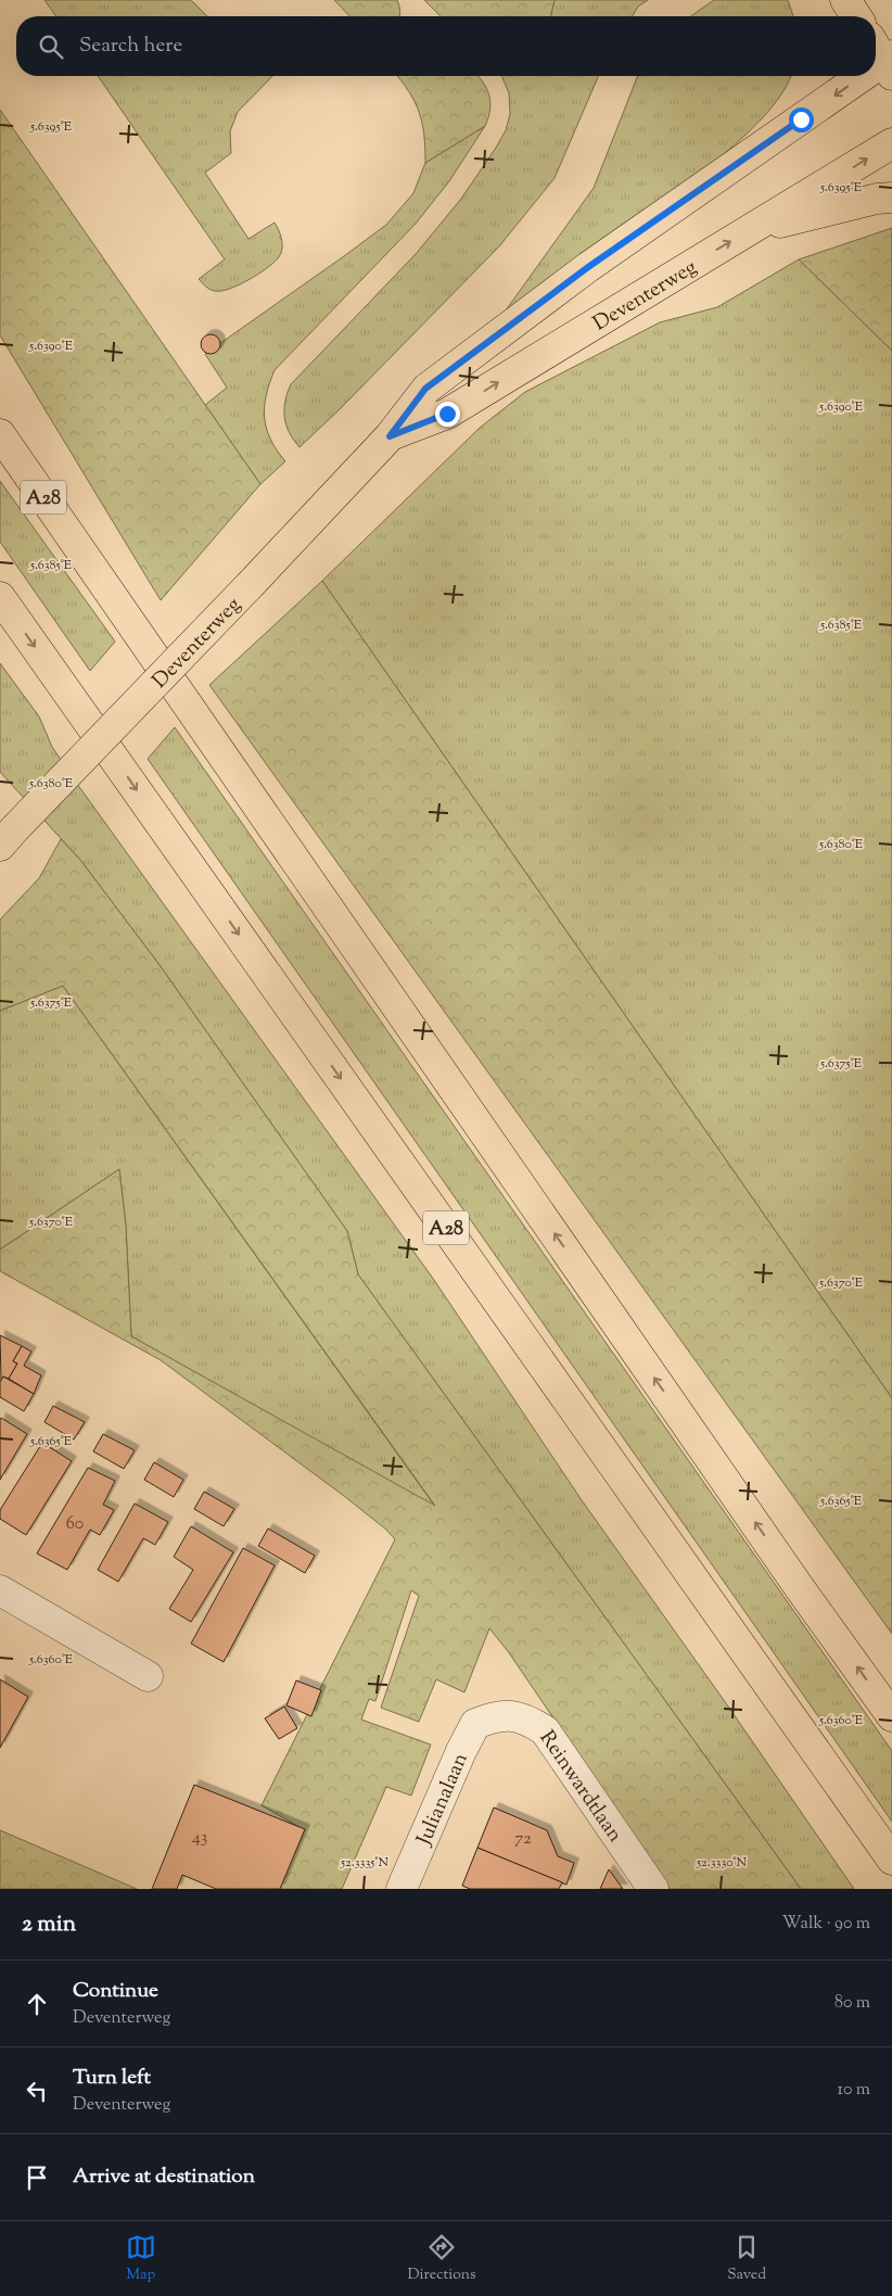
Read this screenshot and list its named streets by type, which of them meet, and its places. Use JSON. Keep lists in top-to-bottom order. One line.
{"streets":{"main road":["Deventerweg","A28"],"street":["Reinwardtlaan","Julianalaan"]},"crossings":[["Reinwardtlaan","Julianalaan"]],"house_numbers":["60","43","72"],"page":{"search":"Search here","heading":["2 min","Walk · 90 m"],"list":[["Continue","Deventerweg","80 m"],["Turn left","Deventerweg","10 m"],"Arrive at destination"],"nav":["Map","Directions","Saved"]},"coordinates":["5.6395°E","5.6390°E","5.6385°E","5.6380°E","5.6375°E","5.6370°E","5.6365°E","5.6360°E","52.3335°N","52.3330°N"]}
